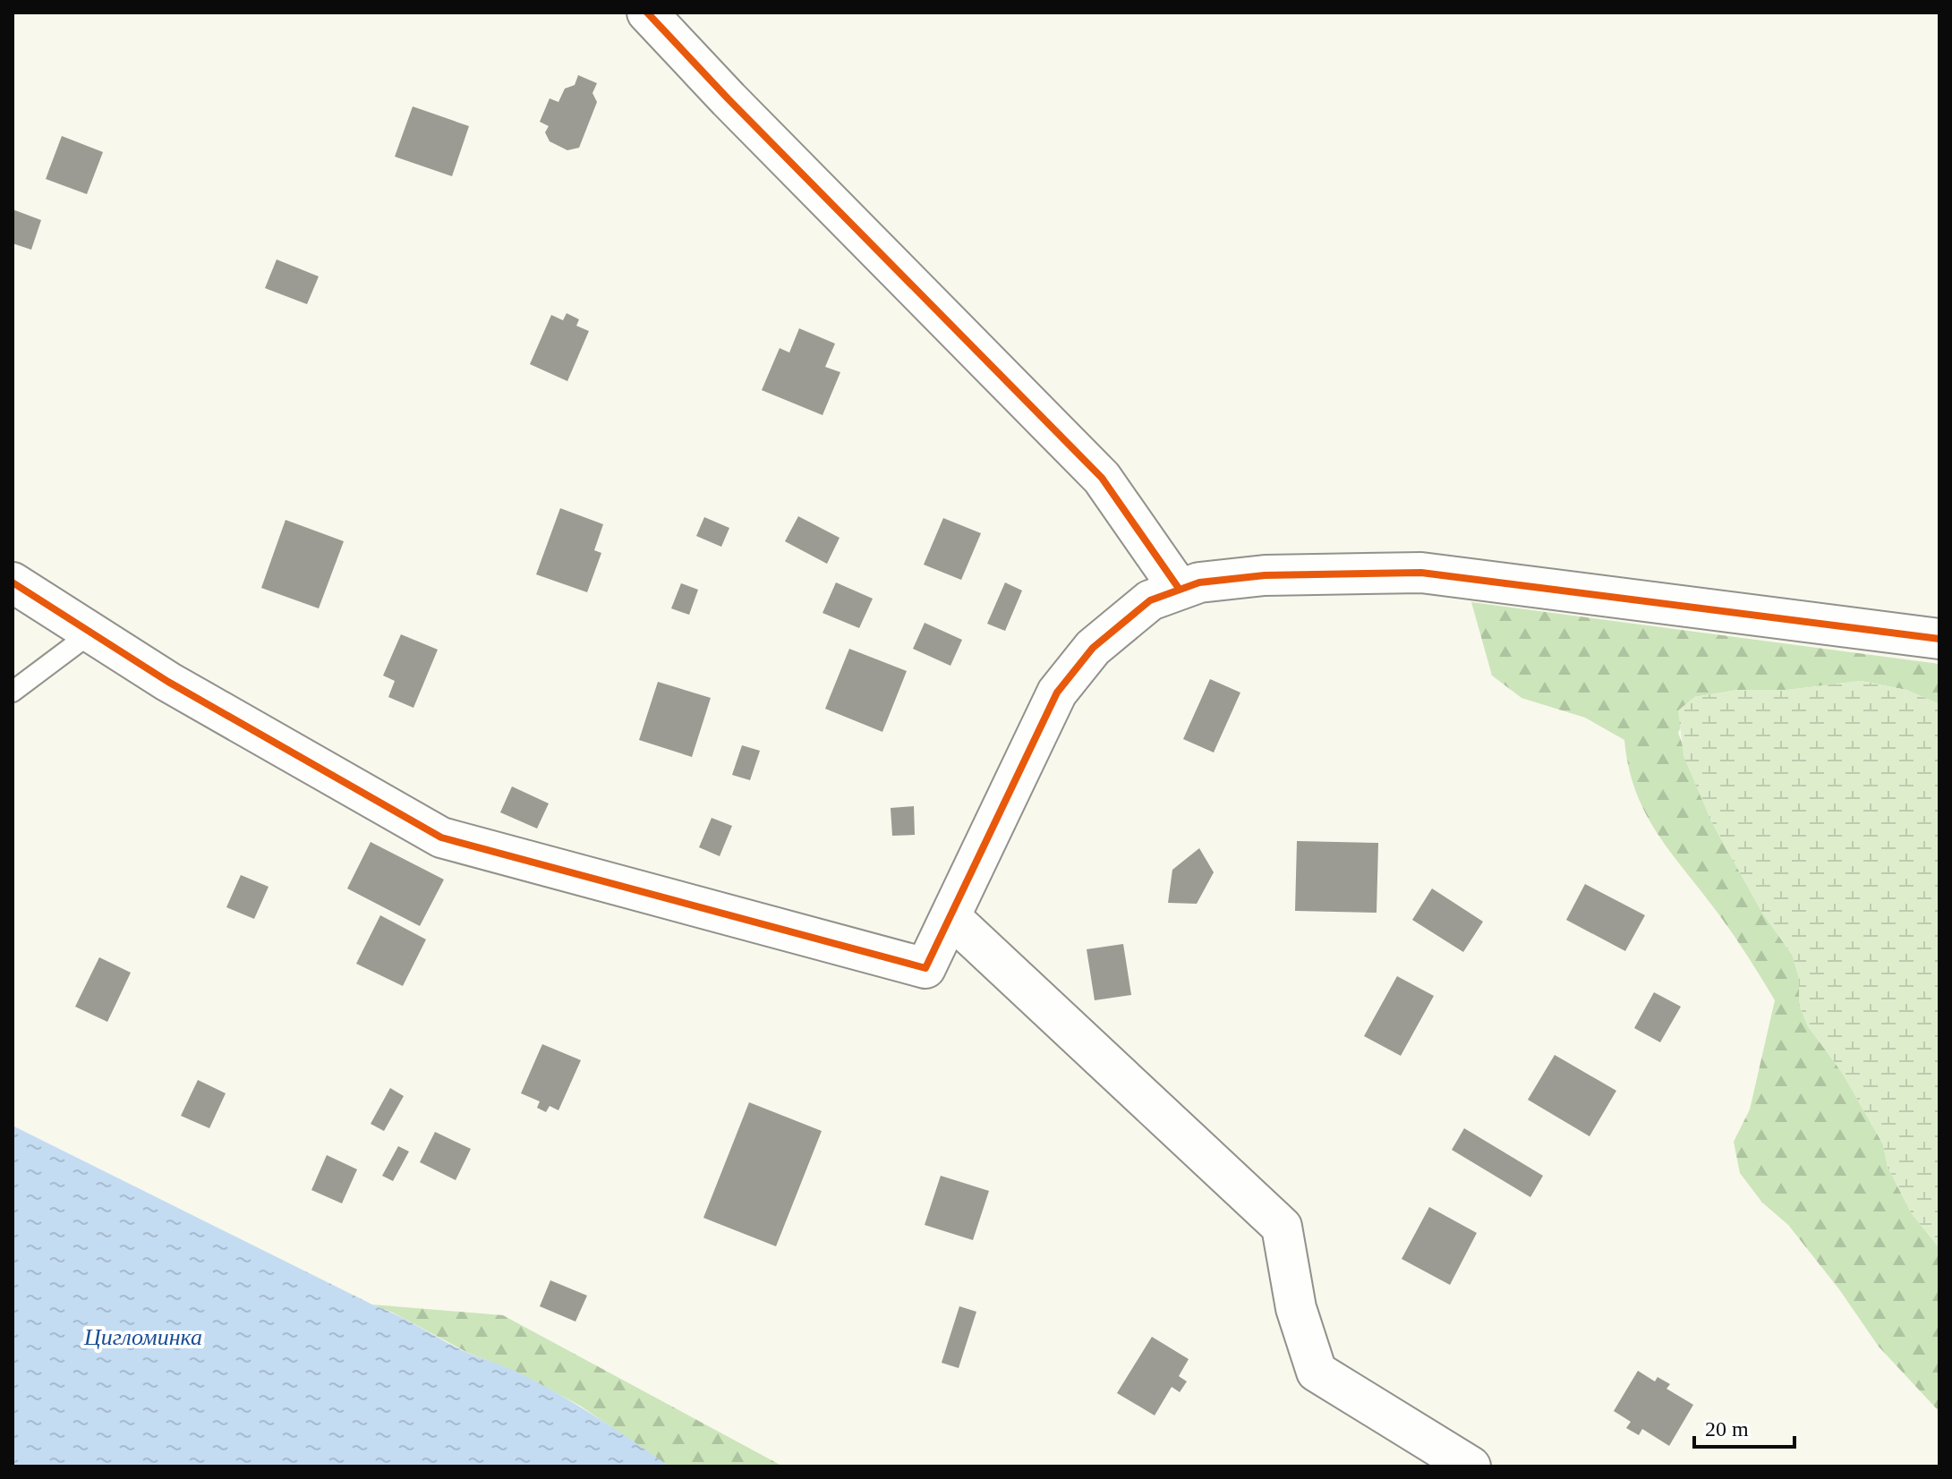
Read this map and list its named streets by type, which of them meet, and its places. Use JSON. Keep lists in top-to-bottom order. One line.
{"water":["Цигломинка"],"scale_bar":"20 m"}
